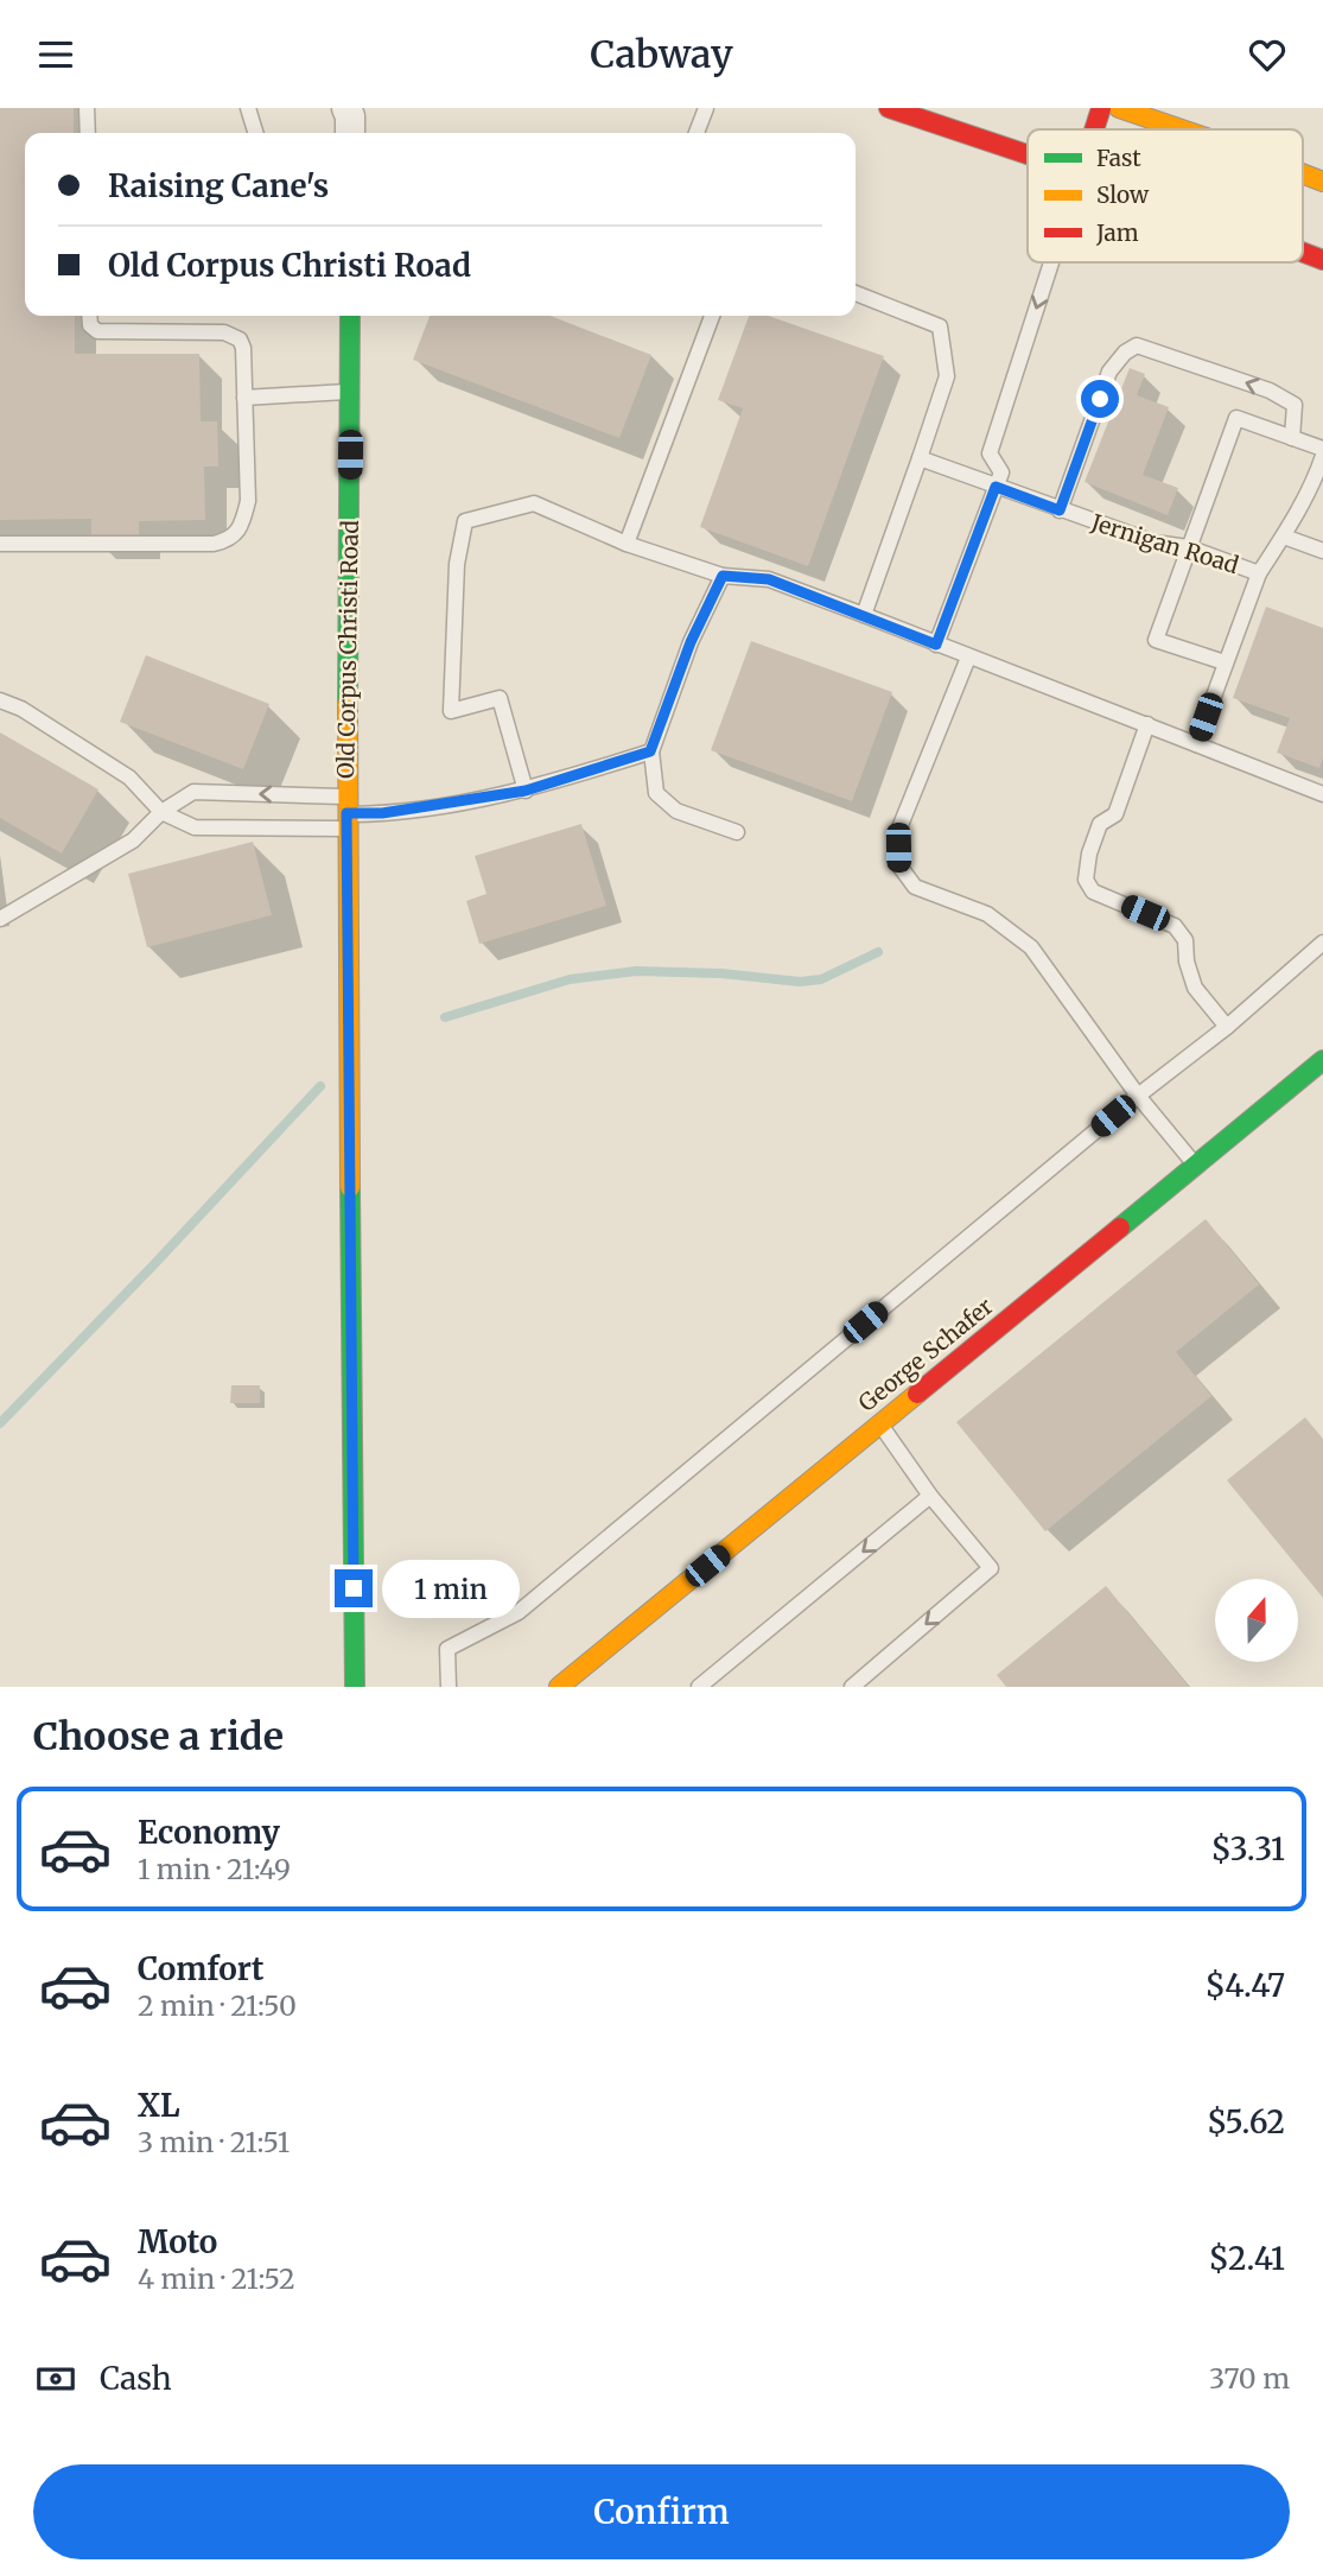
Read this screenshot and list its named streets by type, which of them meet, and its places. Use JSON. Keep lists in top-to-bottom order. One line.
{"streets":{"street":["Old Corpus Christi Road","George Schafer"],"lane":["Jernigan Road"]},"legend":["Fast","Slow","Jam"],"north":"top","page":{"header":"Cabway","banner":["Raising Cane's","Old Corpus Christi Road"],"bubble":"1 min","heading":"Choose a ride","list":[{"name":"Economy","note":"1 min · 21:49","value":"$3.31"},{"name":"Comfort","note":"2 min · 21:50","value":"$4.47"},{"name":"XL","note":"3 min · 21:51","value":"$5.62"},{"name":"Moto","note":"4 min · 21:52","value":"$2.41"}],"pay":["Cash","370 m"],"buttons":"Confirm"}}
